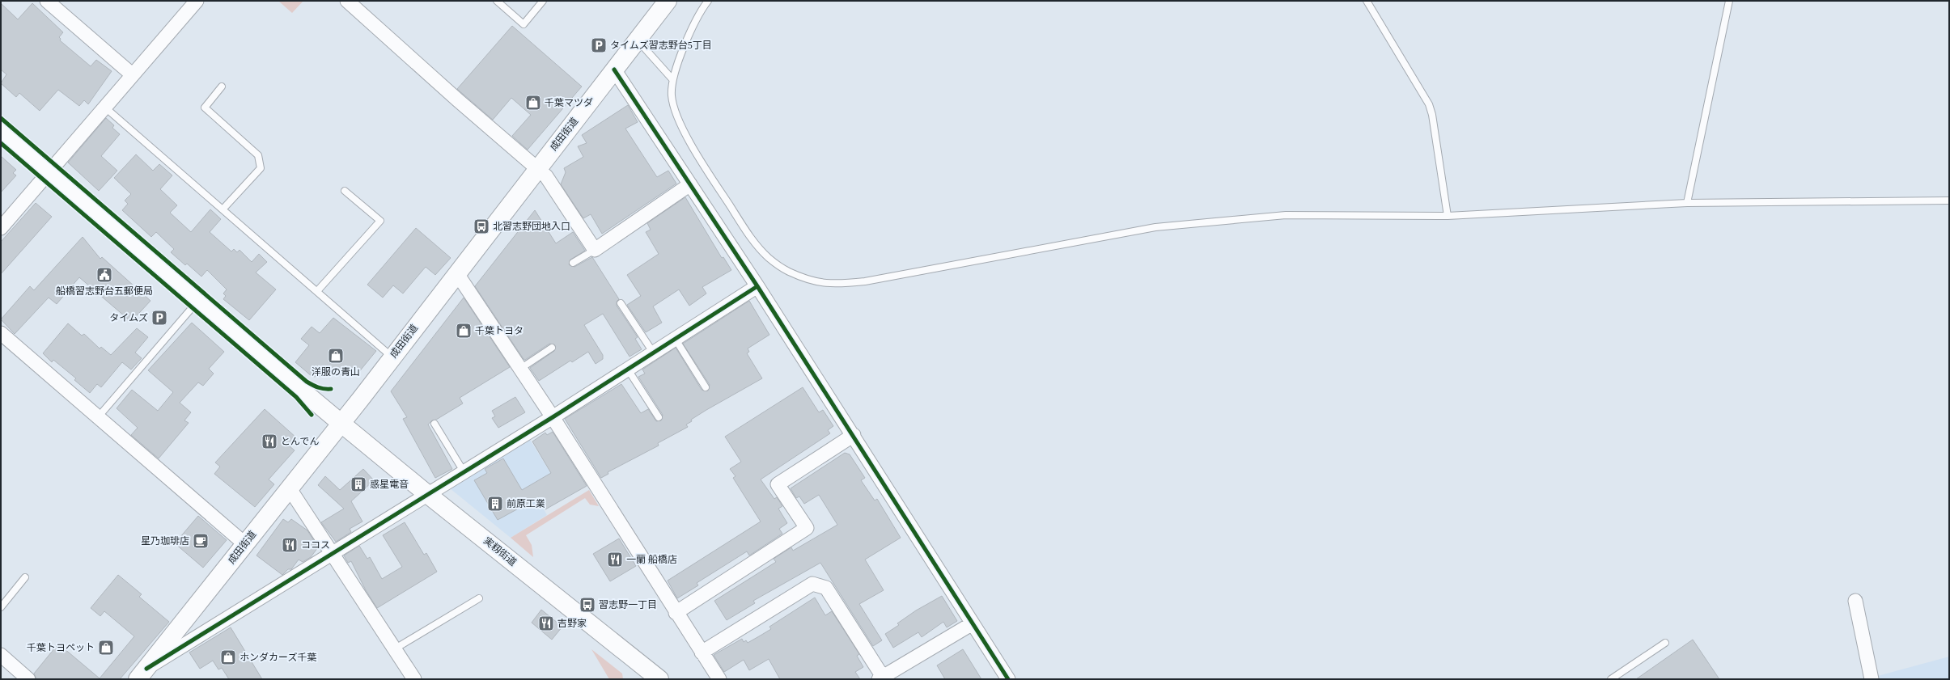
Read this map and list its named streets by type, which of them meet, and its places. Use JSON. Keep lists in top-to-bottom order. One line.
{"streets":{"main road":["成田街道","実籾街道"]},"crossings":[["成田街道","実籾街道"]],"places":{"parking":["タイムズ習志野台5丁目","タイムズ"],"shop":["千葉マツダ","千葉トヨタ","洋服の青山","千葉トヨペット","ホンダカーズ千葉"],"bus stop":["北習志野団地入口","習志野一丁目"],"public building":["船橋習志野台五郵便局"],"restaurant":["とんでん","ココス","一蘭 船橋店","吉野家"],"building":["惑星電音","前原工業"],"cafe":["星乃珈琲店"]}}
